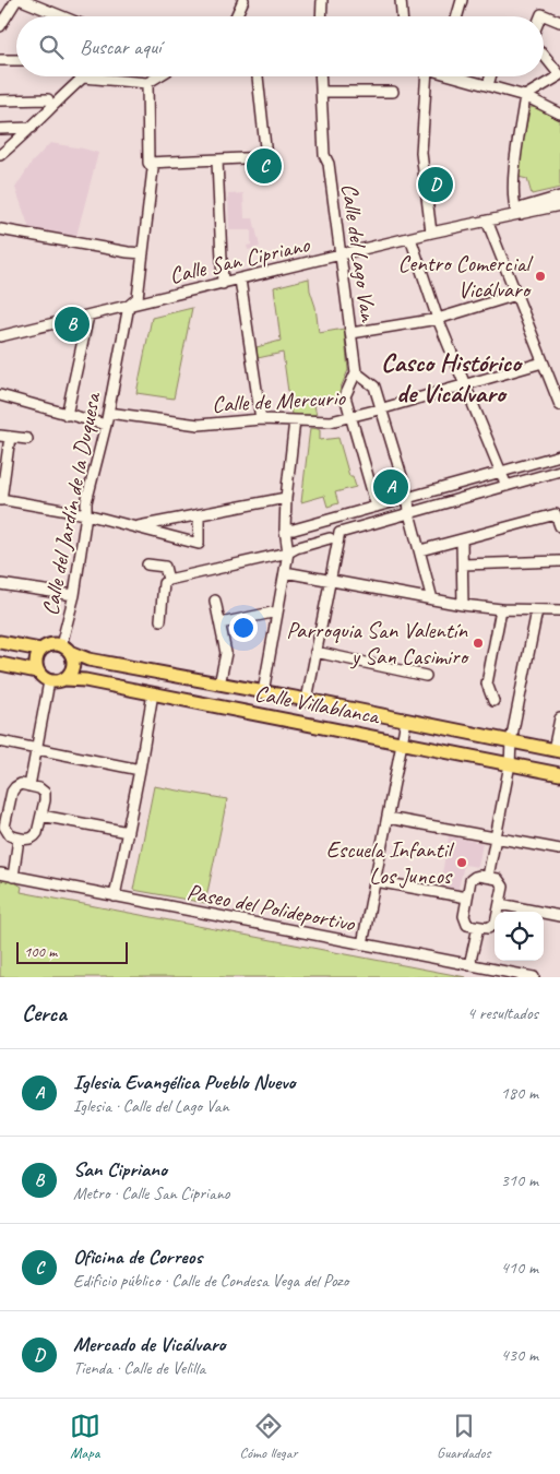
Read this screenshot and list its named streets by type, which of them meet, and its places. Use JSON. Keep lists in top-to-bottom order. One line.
{"streets":{"main road":["Calle Villablanca"],"street":["Calle del Lago Van","Calle San Cipriano","Calle de Mercurio","Calle del Jardín de la Duquesa","Paseo del Polideportivo"]},"crossings":[["Calle del Lago Van","Calle San Cipriano"],["Calle San Cipriano","Calle del Jardín de la Duquesa"],["Calle de Mercurio","Calle del Jardín de la Duquesa"],["Calle del Jardín de la Duquesa","Calle Villablanca"]],"districts":["Casco Histórico de Vicálvaro"],"places":["Centro Comercial Vicálvaro","Parroquia San Valentín y San Casimiro","Escuela Infantil Los Juncos"],"scale_bar":"100 m","page":{"search":"Buscar aquí","pins":["C","D","B","A"],"scale":"100 m","heading":["Cerca","4 resultados"],"list":[{"mark":"A","name":"Iglesia Evangélica Pueblo Nuevo","note":"Iglesia · Calle del Lago Van","value":"180 m"},{"mark":"B","name":"San Cipriano","note":"Metro · Calle San Cipriano","value":"310 m"},{"mark":"C","name":"Oficina de Correos","note":"Edificio público · Calle de Condesa Vega del Pozo","value":"410 m"},{"mark":"D","name":"Mercado de Vicálvaro","note":"Tienda · Calle de Velilla","value":"430 m"}],"nav":["Mapa","Cómo llegar","Guardados"]}}
